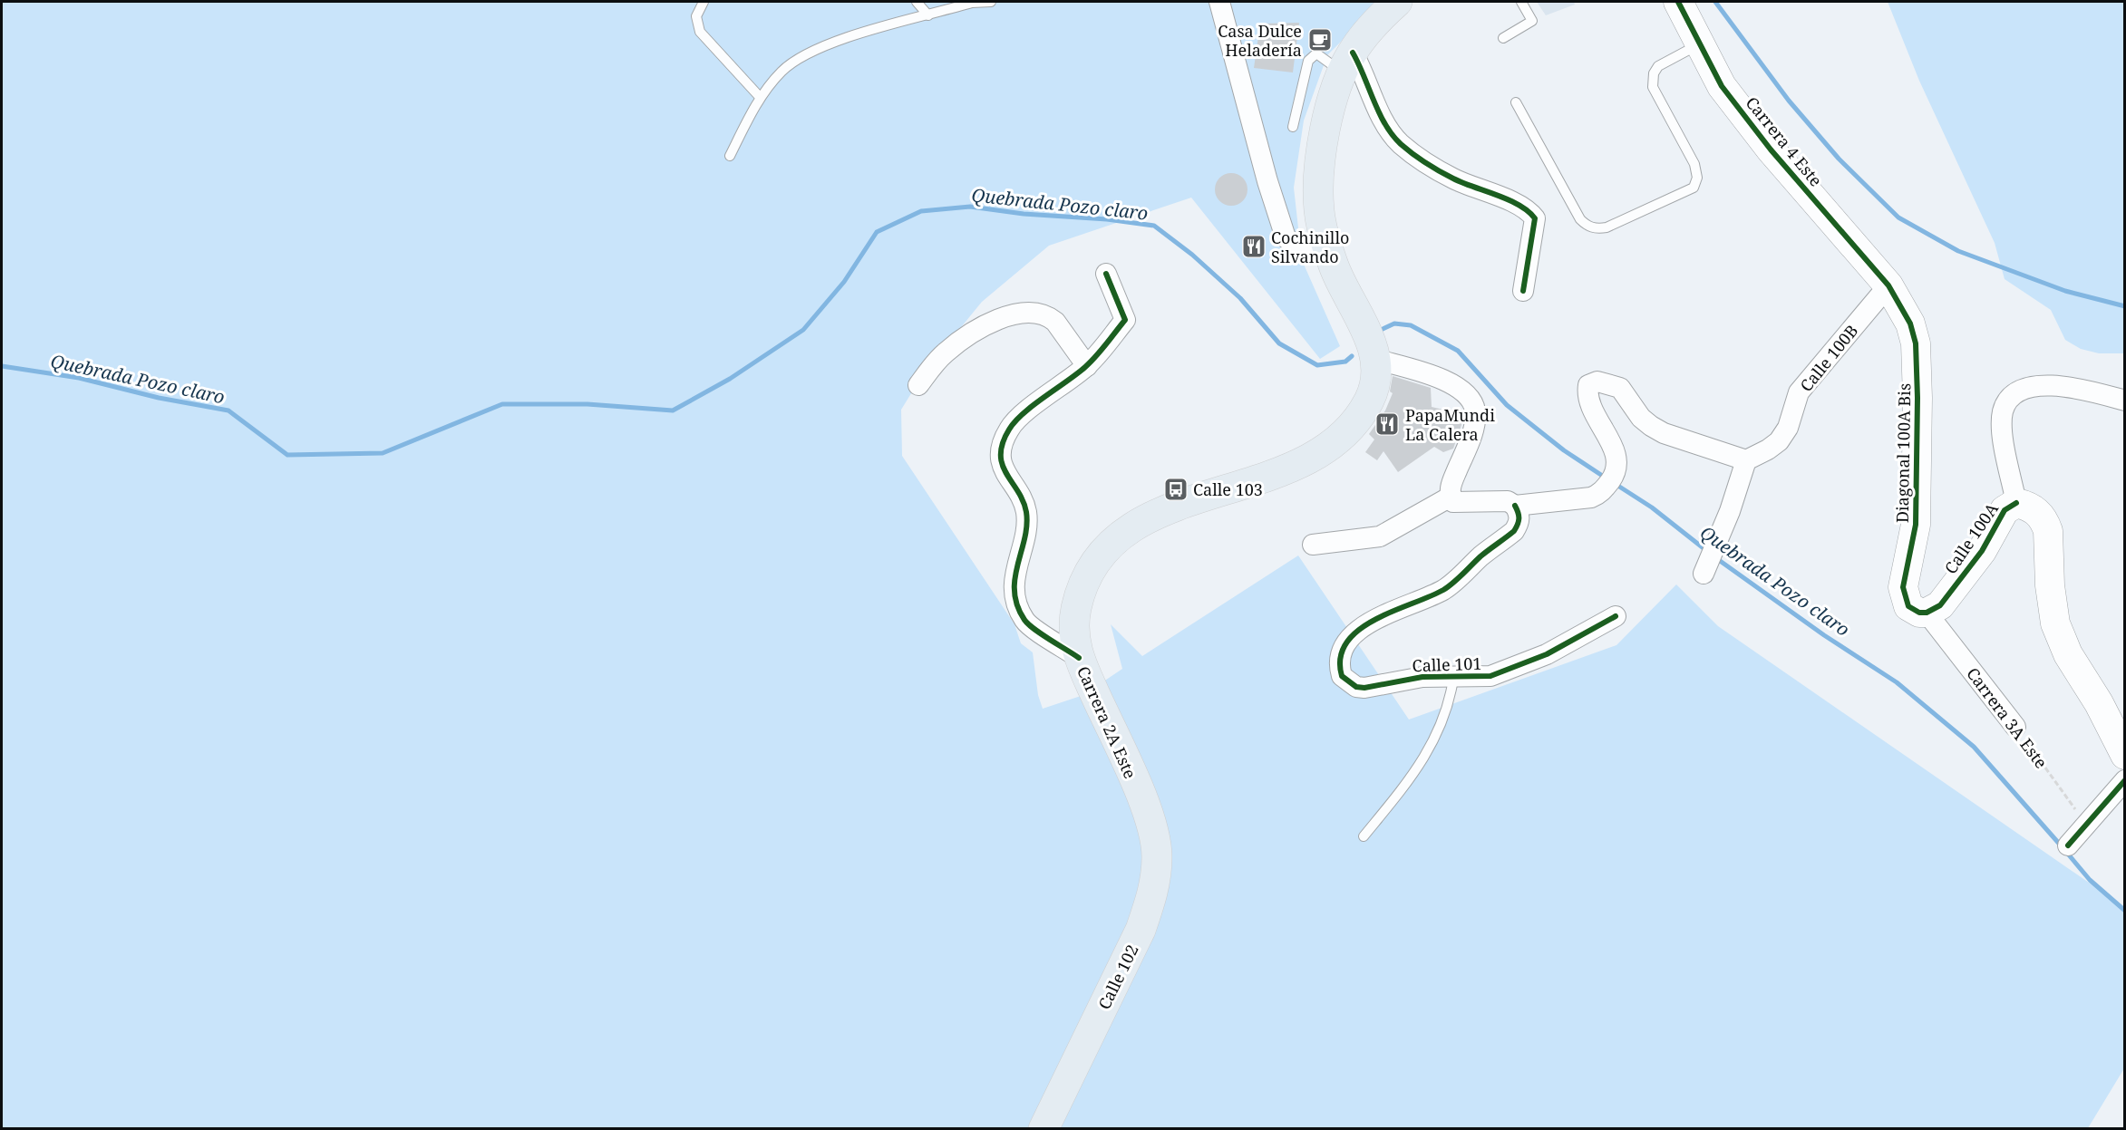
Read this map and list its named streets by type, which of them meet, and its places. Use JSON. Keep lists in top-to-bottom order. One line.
{"streets":{"main road":["Carrera 2A Este","Calle 102"],"street":["Carrera 4 Este","Calle 100B","Diagonal 100A Bis","Calle 100A","Calle 101","Carrera 3A Este"]},"crossings":[["Carrera 4 Este","Calle 100B"],["Carrera 4 Este","Diagonal 100A Bis"],["Calle 100B","Diagonal 100A Bis"],["Diagonal 100A Bis","Calle 100A"],["Diagonal 100A Bis","Carrera 3A Este"],["Calle 100A","Carrera 3A Este"],["Carrera 2A Este","Calle 102"]],"water":["Quebrada Pozo claro"],"places":{"cafe":["Casa Dulce Heladería"],"restaurant":["Cochinillo Silvando","PapaMundi La Calera"],"bus stop":["Calle 103"]}}
